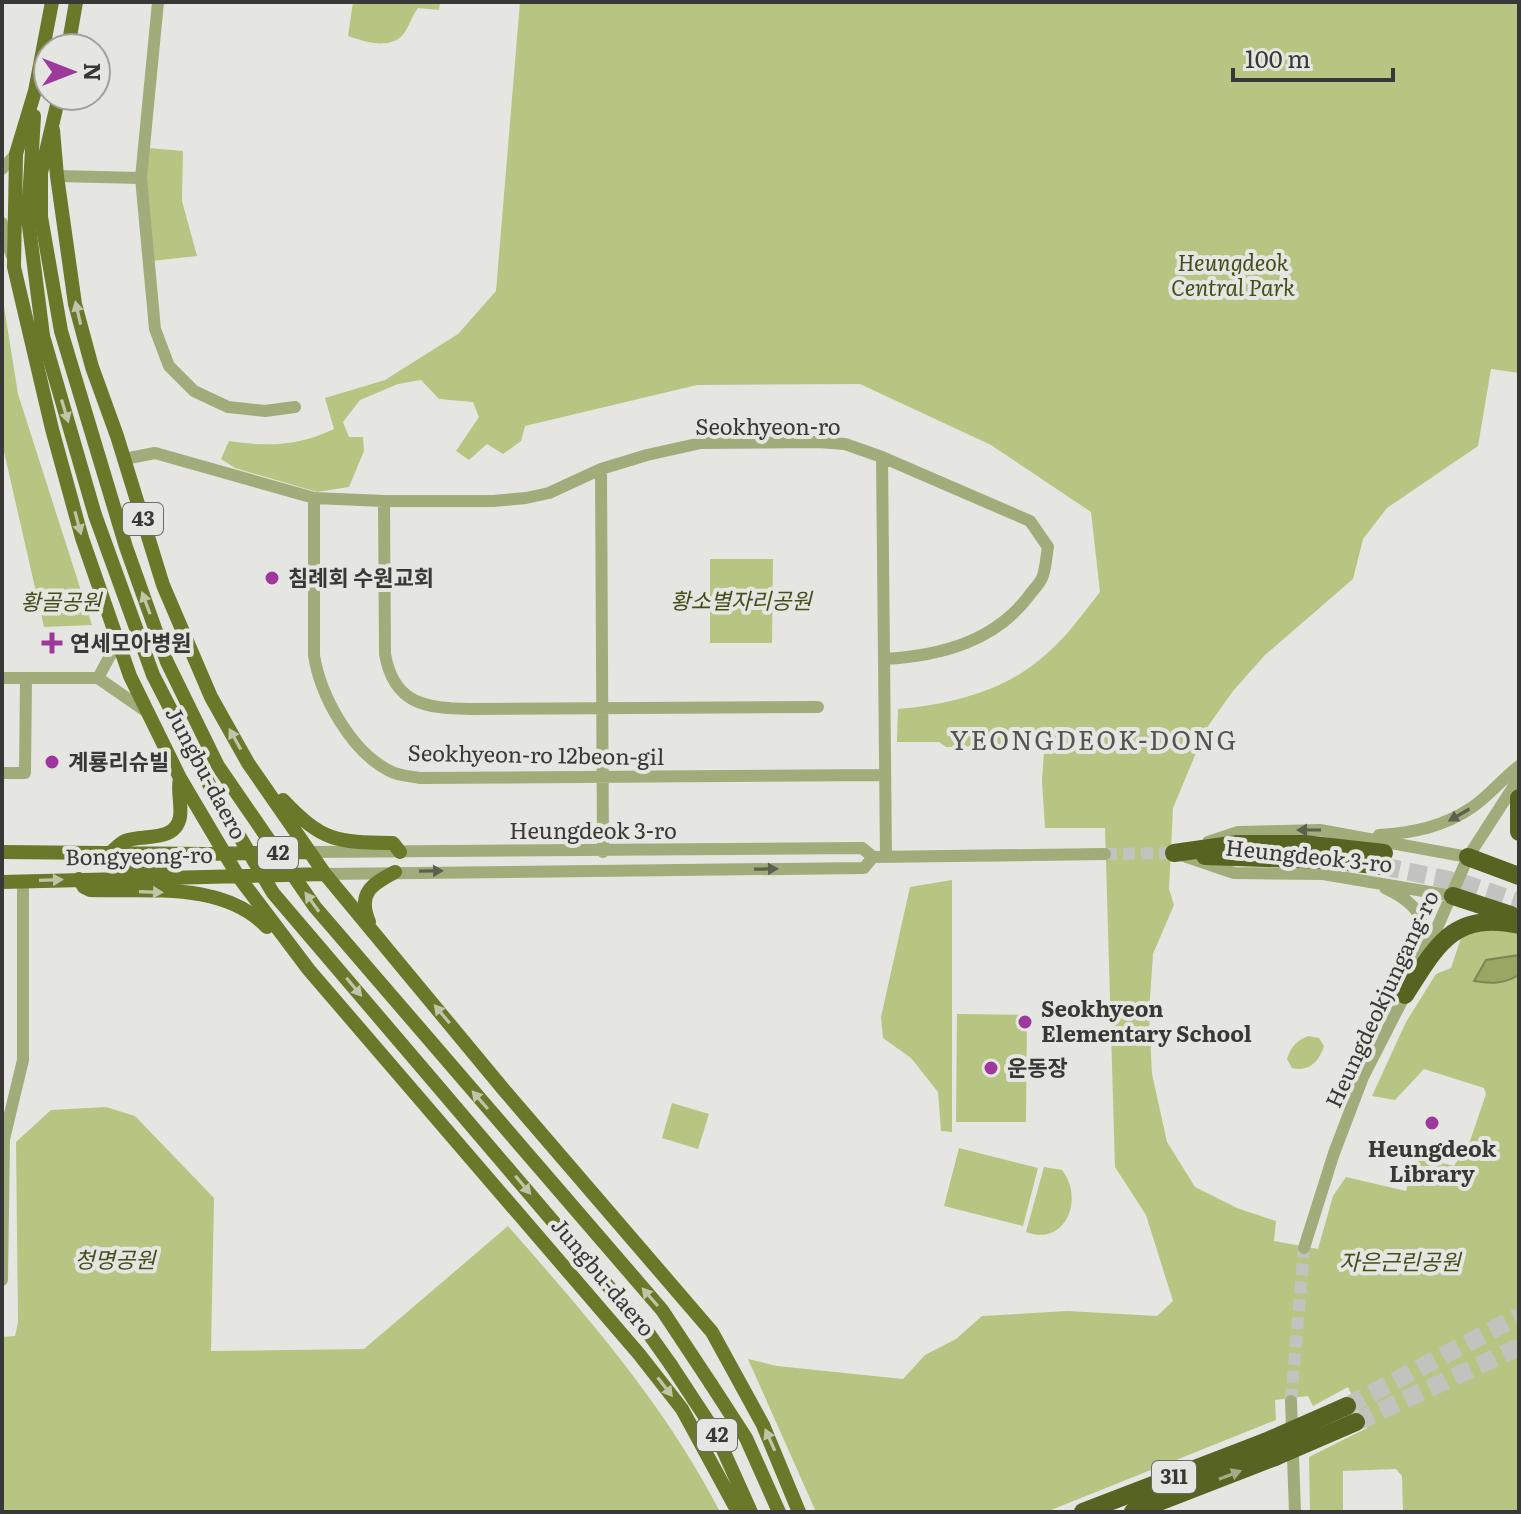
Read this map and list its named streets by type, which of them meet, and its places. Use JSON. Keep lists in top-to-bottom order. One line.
{"streets":{"highway":["311"],"main road":["43","Jungbu-daero","42","Bongyeong-ro"],"street":["Seokhyeon-ro","Seokhyeon-ro 12beon-gil","Heungdeok 3-ro","Heungdeokjungang-ro"]},"crossings":[["Seokhyeon-ro","Seokhyeon-ro 12beon-gil"],["Seokhyeon-ro","Jungbu-daero"],["Jungbu-daero","Heungdeok 3-ro"],["Jungbu-daero","Bongyeong-ro"],["Heungdeok 3-ro","Bongyeong-ro"],["Heungdeok 3-ro","Heungdeokjungang-ro"]],"districts":["YEONGDEOK-DONG"],"parks":["Heungdeok Central Park","황소별자리공원","황골공원","청명공원","자은근린공원"],"places":{"other":["침례회 수원교회","계룡리슈빌","Seokhyeon Elementary School","운동장","Heungdeok Library"],"health":["연세모아병원"]},"scale_bar":"100 m","north":"right"}
